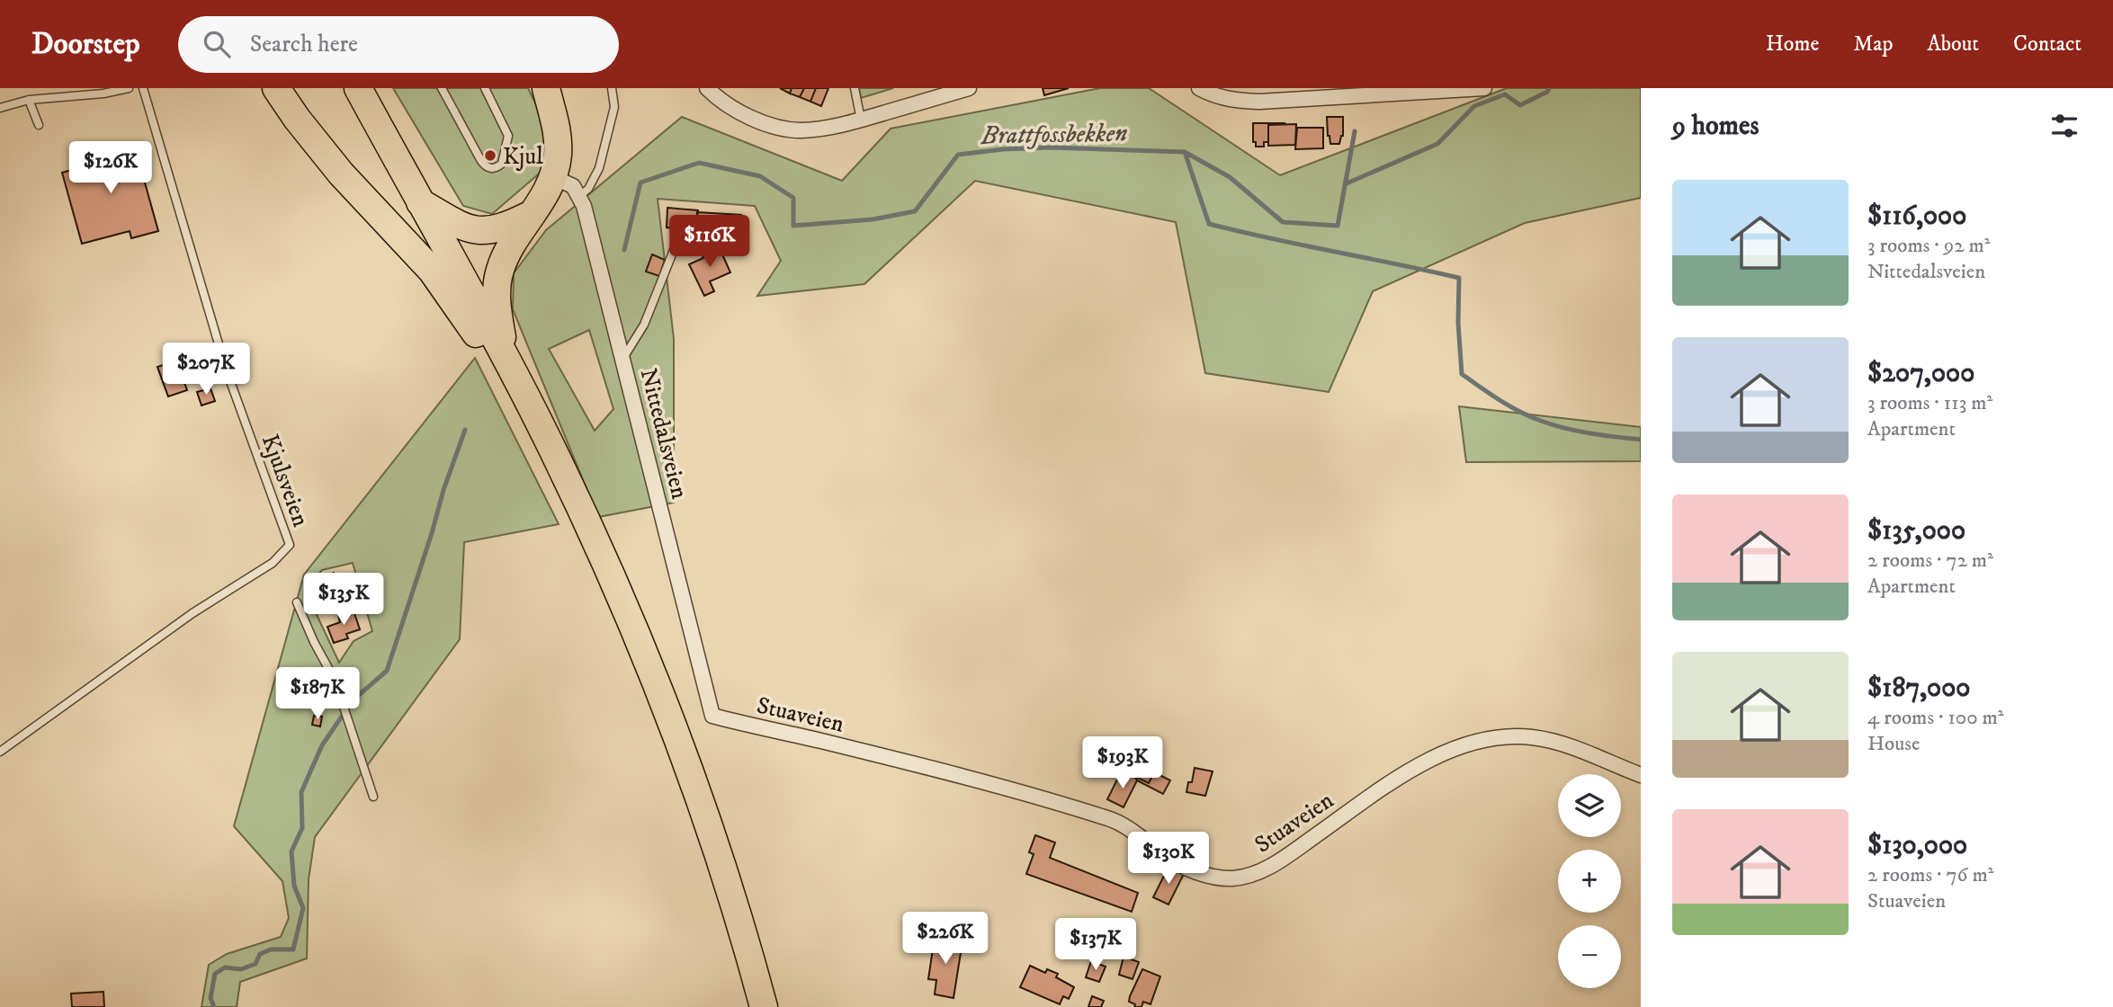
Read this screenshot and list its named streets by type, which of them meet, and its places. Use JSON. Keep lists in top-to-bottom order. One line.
{"streets":{"street":["Nittedalsveien","Stuaveien"],"lane":["Kjulsveien"]},"crossings":[["Nittedalsveien","Stuaveien"]],"water":["Brattfossbekken"],"places":["Kjul"],"page":{"header":"Doorstep","search":"Search here","nav":["Home","Map","About","Contact"],"heading":"9 homes","price":["$126K","$116K","$207K","$135K","$187K","$193K","$130K","$226K","$137K"],"list":[{"name":"$116,000","note":"3 rooms · 92 m² · Nittedalsveien"},{"name":"$207,000","note":"3 rooms · 113 m² · Apartment"},{"name":"$135,000","note":"2 rooms · 72 m² · Apartment"},{"name":"$187,000","note":"4 rooms · 100 m² · House"},{"name":"$130,000","note":"2 rooms · 76 m² · Stuaveien"}],"map_buttons":["+","−"]}}
